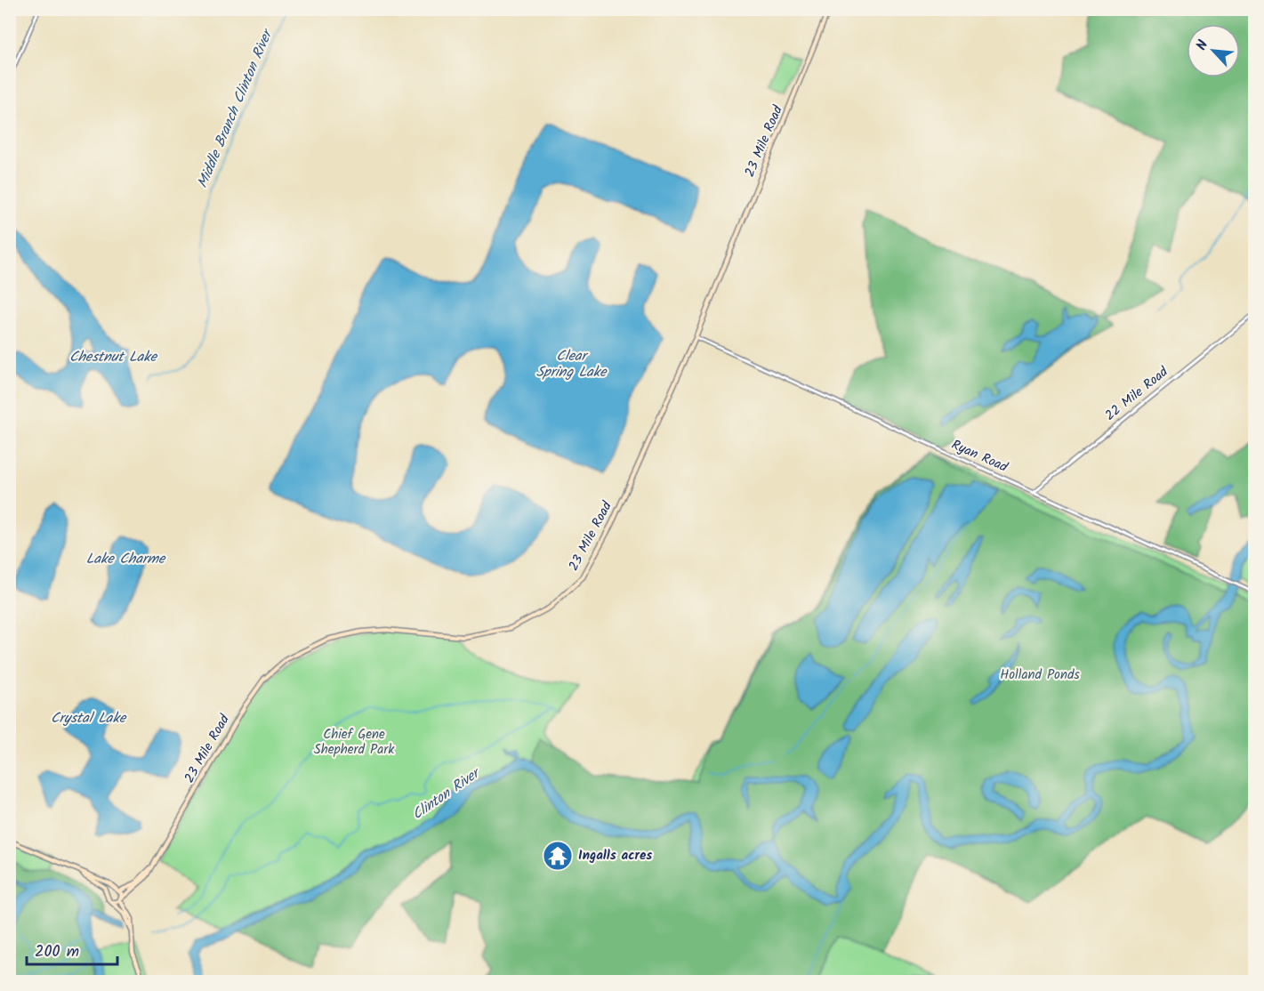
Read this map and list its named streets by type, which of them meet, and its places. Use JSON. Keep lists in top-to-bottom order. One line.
{"streets":{"main road":["23 Mile Road"],"street":["22 Mile Road","Ryan Road"]},"crossings":[["23 Mile Road","Ryan Road"],["22 Mile Road","Ryan Road"]],"water":["Middle Branch Clinton River","Clear Spring Lake","Chestnut Lake","Lake Charme","Crystal Lake","Clinton River"],"parks":["Holland Ponds","Chief Gene Shepherd Park"],"places":{"temple":["Ingalls acres"]},"scale_bar":"200 m","north":"top left"}
